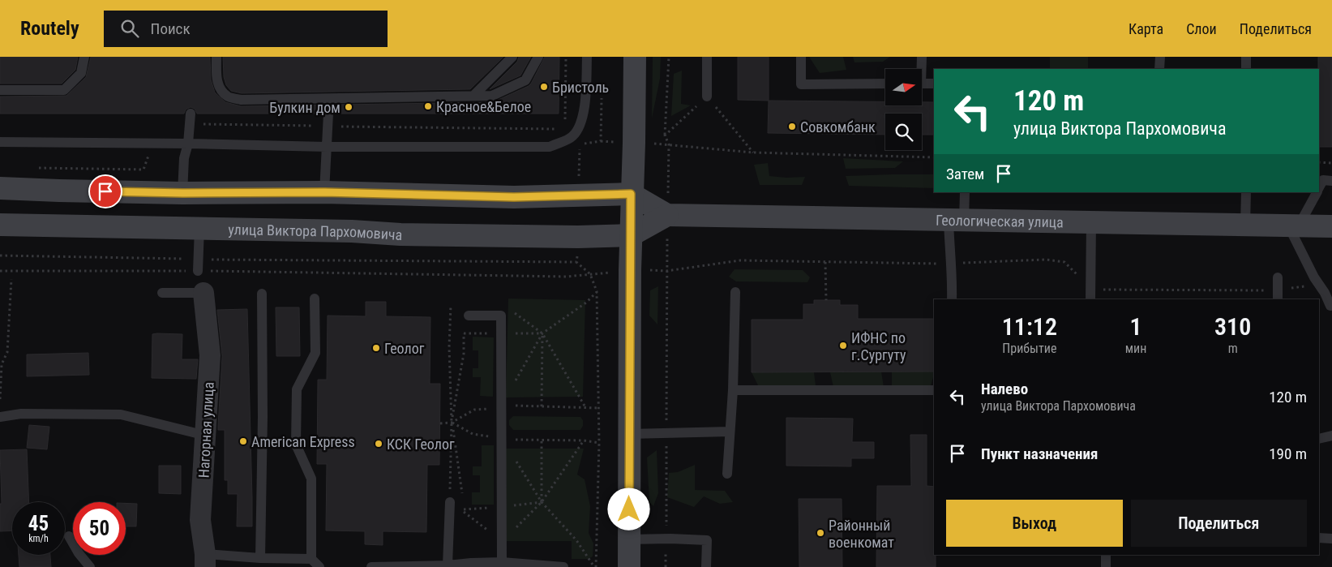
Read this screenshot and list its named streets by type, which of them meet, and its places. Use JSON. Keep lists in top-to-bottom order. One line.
{"streets":{"main road":["Геологическая улица","улица Виктора Пархомовича"],"street":["Нагорная улица"]},"places":["Бристоль","Красное&Белое","Булкин дом","Совкомбанк","ИФНС по г.Сургуту","Геолог","American Express","КСК Геолог","Районный военкомат"],"north":"right","page":{"header":"Routely","search":"Поиск","nav":["Карта","Слои","Поделиться"],"turn":["120 m","улица Виктора Пархомовича"],"then":"Затем","eta":["11:12","Прибытие","1","мин","310","m"],"list":[{"name":"Налево","note":"улица Виктора Пархомовича","value":"120 m"},{"name":"Пункт назначения","value":"190 m"}],"buttons":["Выход","Поделиться"],"speed":"45 km/h","limit":"50"}}
